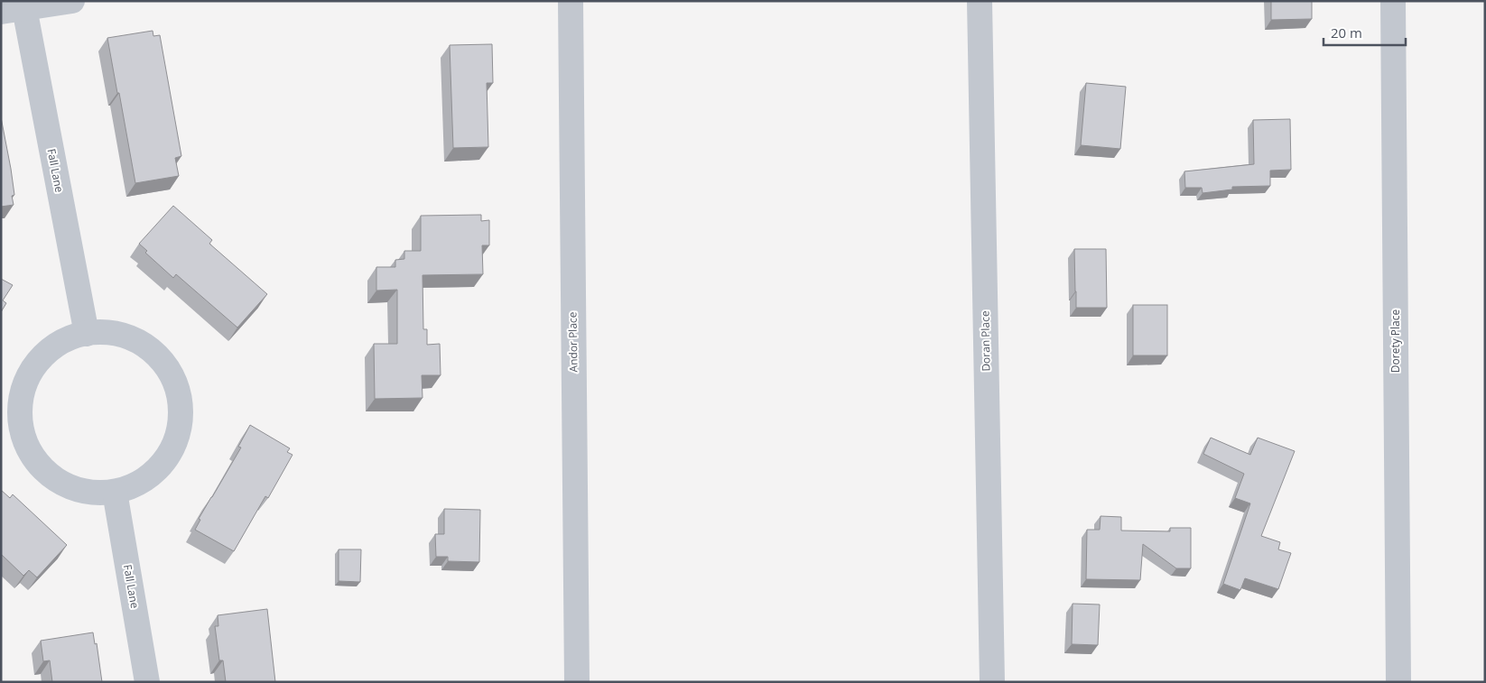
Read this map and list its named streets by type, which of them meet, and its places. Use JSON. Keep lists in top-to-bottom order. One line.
{"streets":{"street":["Fall Lane","Doran Place","Dorety Place","Andor Place"]},"scale_bar":"20 m"}
